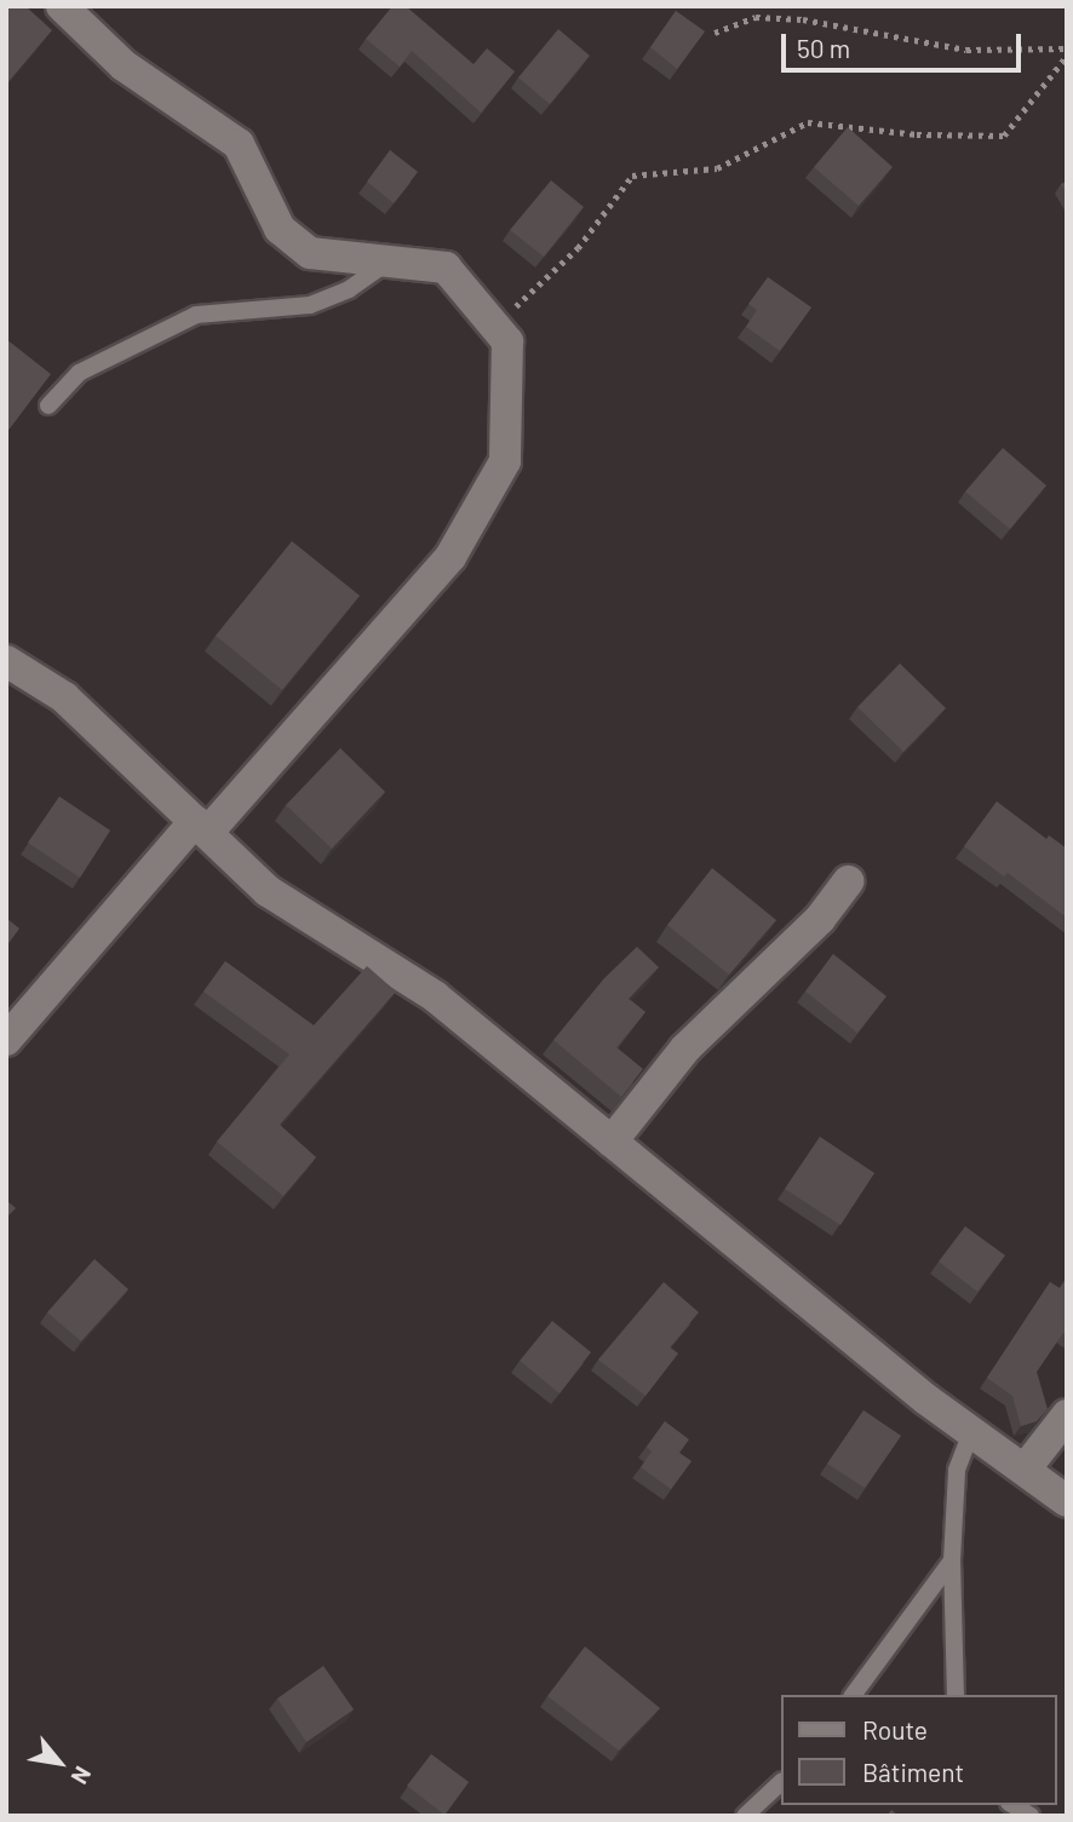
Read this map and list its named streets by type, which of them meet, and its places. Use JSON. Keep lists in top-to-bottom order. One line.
{"legend":["Route","Bâtiment"],"scale_bar":"50 m","north":"bottom right"}
